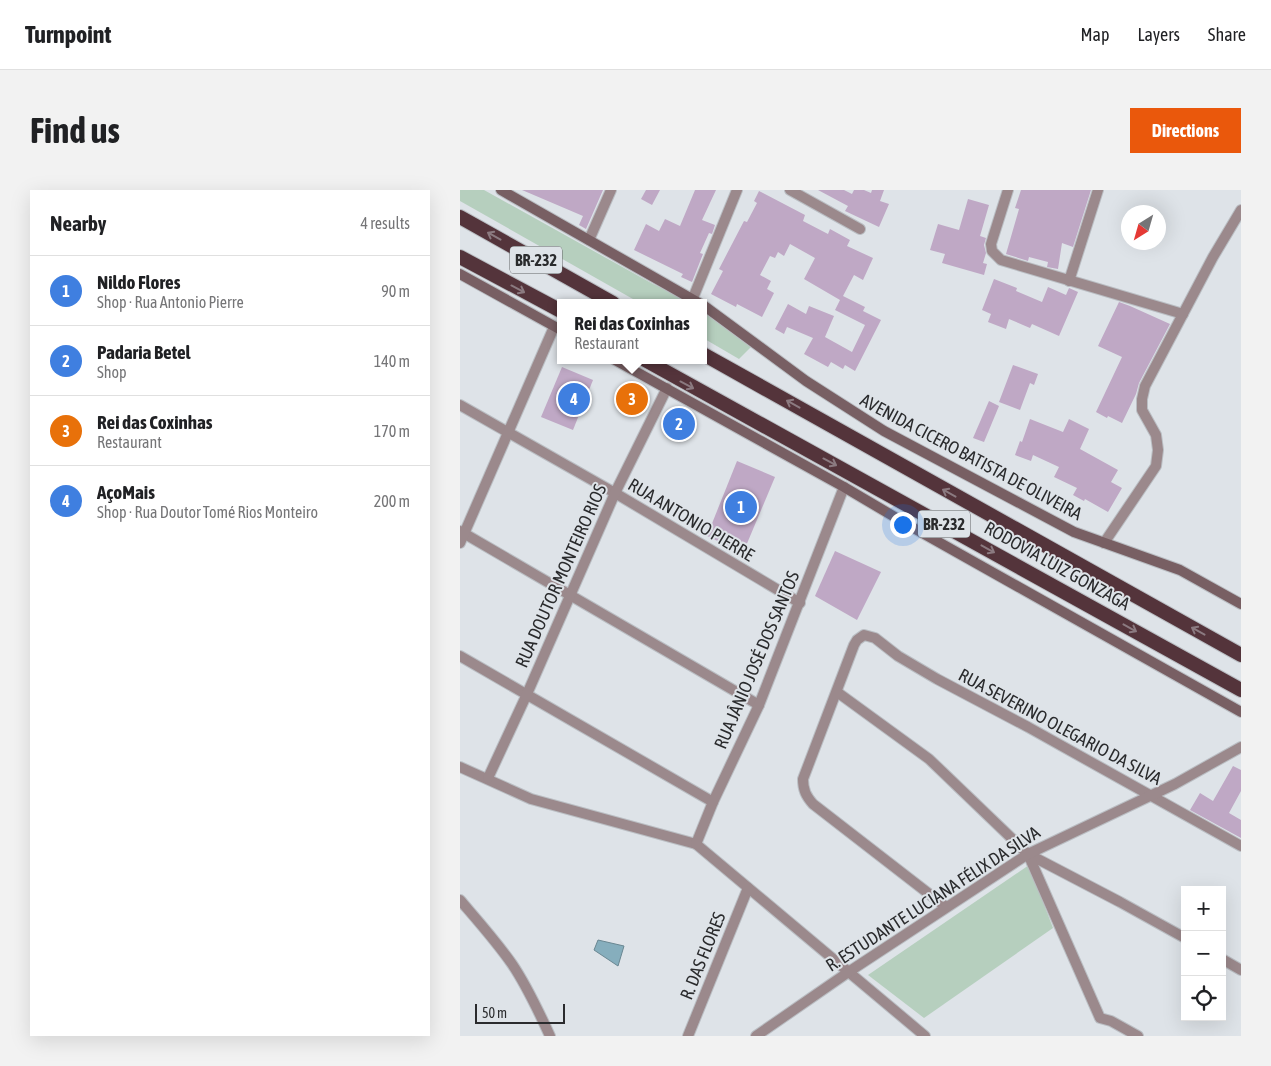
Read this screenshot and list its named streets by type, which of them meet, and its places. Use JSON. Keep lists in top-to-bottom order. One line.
{"streets":{"highway":["BR-232","RODOVIA LUIZ GONZAGA"],"main road":["AVENIDA CICERO BATISTA DE OLIVEIRA"],"street":["RUA ANTONIO PIERRE","RUA DOUTOR MONTEIRO RIOS","RUA JÂNIO JOSÉ DOS SANTOS","RUA SEVERINO OLEGARIO DA SILVA","R. ESTUDANTE LUCIANA FÉLIX DA SILVA","R. DAS FLORES"]},"crossings":[["RUA ANTONIO PIERRE","RUA DOUTOR MONTEIRO RIOS"],["RUA ANTONIO PIERRE","RUA JÂNIO JOSÉ DOS SANTOS"],["RUA SEVERINO OLEGARIO DA SILVA","R. ESTUDANTE LUCIANA FÉLIX DA SILVA"]],"scale_bar":"50 m","north":"bottom left","page":{"header":"Turnpoint","nav":["Map","Layers","Share"],"buttons":"Directions","title":"Find us","heading":["Nearby","4 results"],"list":[{"mark":"1","name":"Nildo Flores","note":"Shop · Rua Antonio Pierre","value":"90 m"},{"mark":"2","name":"Padaria Betel","note":"Shop","value":"140 m"},{"mark":"3","name":"Rei das Coxinhas","note":"Restaurant","value":"170 m"},{"mark":"4","name":"AçoMais","note":"Shop · Rua Doutor Tomé Rios Monteiro","value":"200 m"}],"popup":["Rei das Coxinhas","Restaurant"],"pins":["3","4","2","1"],"map_buttons":["+","−"],"scale":"50 m"}}
